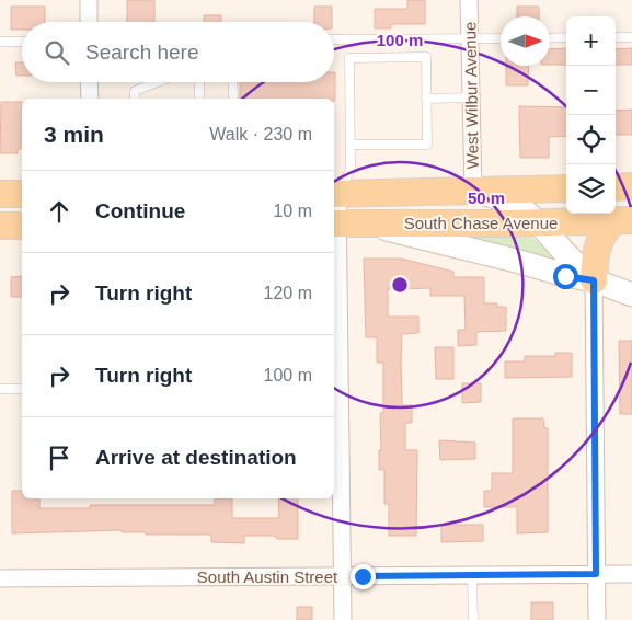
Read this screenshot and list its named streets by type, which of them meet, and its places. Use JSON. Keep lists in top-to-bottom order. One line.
{"streets":{"main road":["South Chase Avenue"],"street":["West Wilbur Avenue","South Austin Street"]},"crossings":[["West Wilbur Avenue","South Chase Avenue"]],"north":"right","page":{"map_buttons":["+","−"],"search":"Search here","heading":["3 min","Walk · 230 m"],"list":[["Continue","10 m"],["Turn right","120 m"],["Turn right","100 m"],"Arrive at destination"]},"rings":["100 m","50 m"]}
